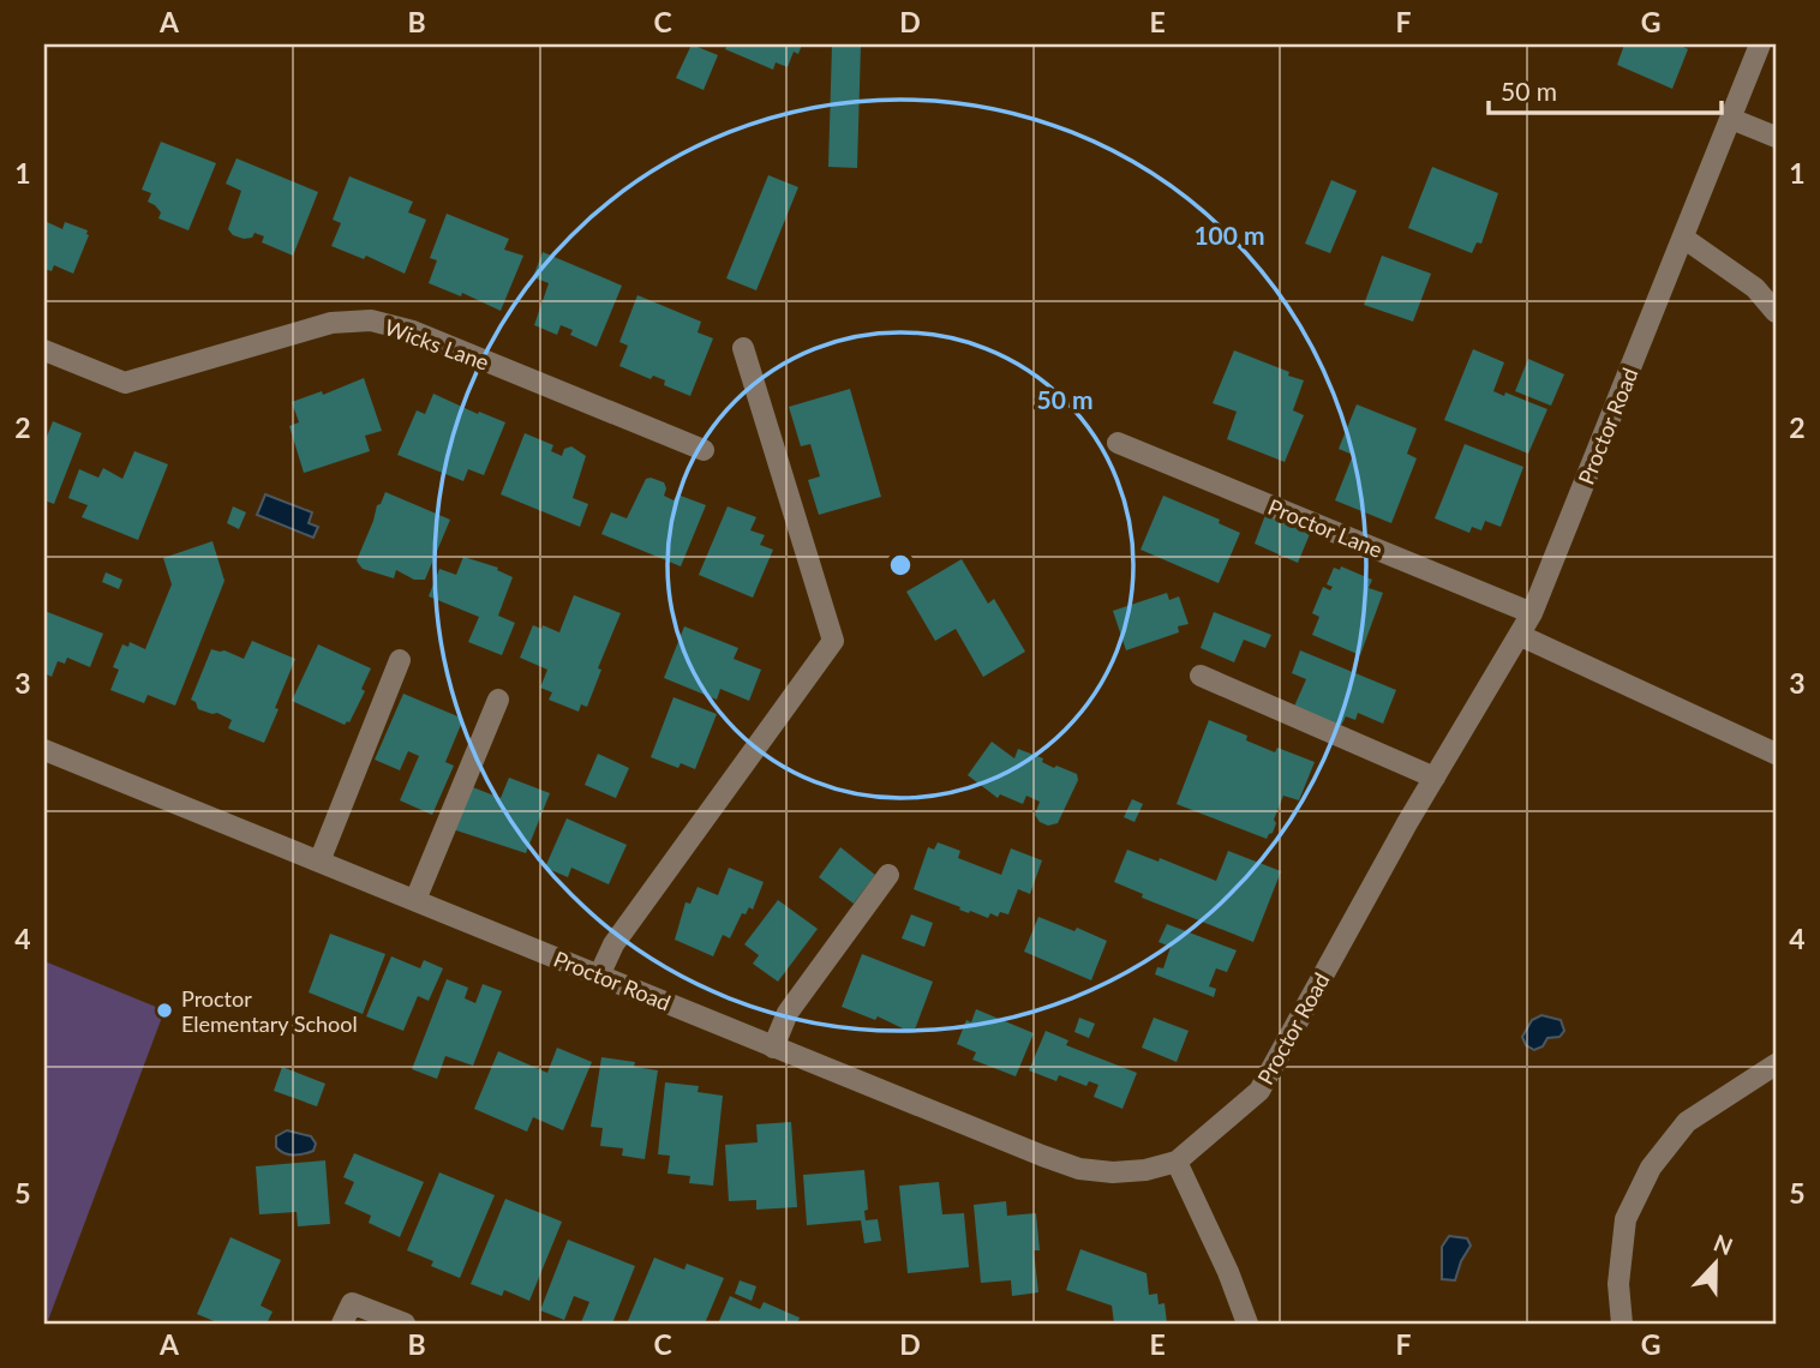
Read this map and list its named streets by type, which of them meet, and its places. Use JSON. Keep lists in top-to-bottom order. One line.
{"streets":{"street":["Wicks Lane","Proctor Road","Proctor Lane"]},"crossings":[["Proctor Road","Proctor Lane"]],"places":["Proctor Elementary School"],"scale_bar":"50 m","north":"top","grid":{"columns":["A","B","C","D","E","F","G"],"rows":["1","2","3","4","5"]},"rings":["100 m","50 m"]}
